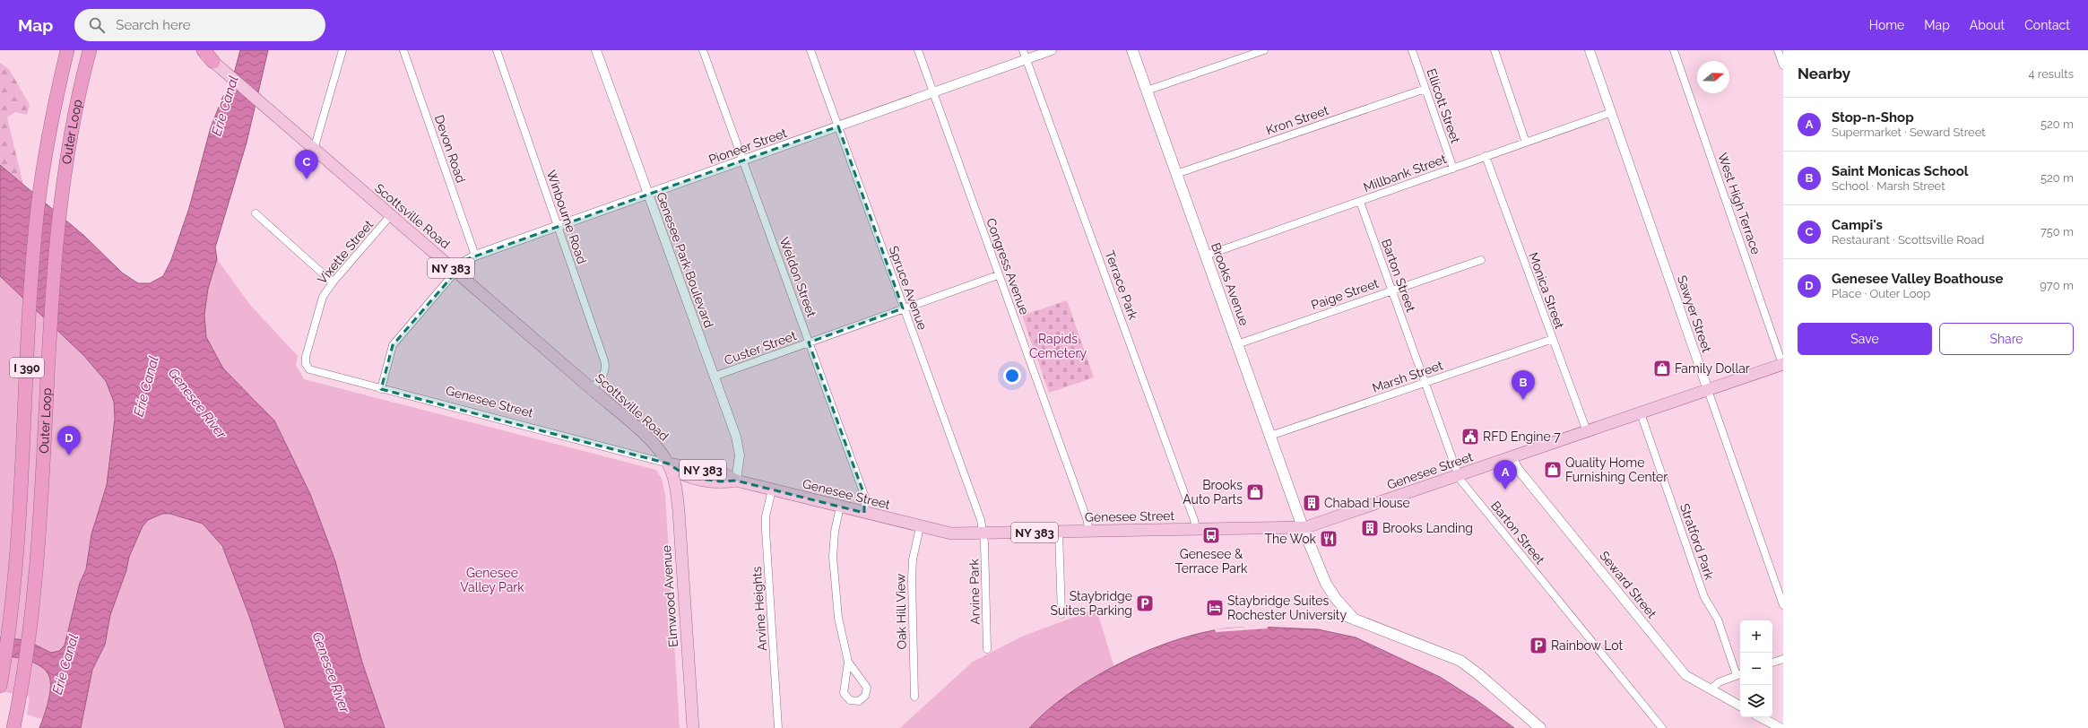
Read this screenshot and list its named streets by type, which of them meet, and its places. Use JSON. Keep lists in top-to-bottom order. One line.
{"streets":{"highway":["Outer Loop","I 390"],"main road":["Scottsville Road","NY 383","Brooks Avenue","Genesee Street","Elmwood Avenue"],"street":["Ellicott Street","Kron Street","Pioneer Street","Devon Road","Millbank Street","West High Terrace","Winbourne Road","Vixette Street","Genesee Park Boulevard","Congress Avenue","Barton Street","Weldon Street","Terrace Park","Spruce Avenue","Monica Street","Paige Street","Sawyer Street","Custer Street","Marsh Street","Stratford Park","Seward Street","Arvine Park","Arvine Heights","Oak Hill View"]},"crossings":[["Ellicott Street","Kron Street"],["Ellicott Street","Millbank Street"],["Kron Street","Brooks Avenue"],["Pioneer Street","Devon Road"],["Pioneer Street","Scottsville Road"],["Pioneer Street","Winbourne Road"],["Pioneer Street","Genesee Park Boulevard"],["Pioneer Street","Congress Avenue"],["Pioneer Street","Weldon Street"],["Pioneer Street","Terrace Park"],["Pioneer Street","Spruce Avenue"],["Millbank Street","Barton Street"],["Millbank Street","Brooks Avenue"],["Millbank Street","Monica Street"],["Millbank Street","Sawyer Street"],["West High Terrace","Genesee Street"],["Scottsville Road","Winbourne Road"],["Scottsville Road","Vixette Street"],["Scottsville Road","Genesee Street"],["Scottsville Road","Elmwood Avenue"],["Vixette Street","Genesee Street"],["Genesee Park Boulevard","Custer Street"],["Genesee Park Boulevard","Genesee Street"],["Congress Avenue","Custer Street"],["Congress Avenue","Genesee Street"],["Barton Street","Paige Street"],["Barton Street","Marsh Street"],["Barton Street","Genesee Street"],["Weldon Street","Custer Street"],["Weldon Street","Genesee Street"],["Brooks Avenue","Paige Street"],["Brooks Avenue","Marsh Street"],["Brooks Avenue","Genesee Street"],["Terrace Park","Genesee Street"],["Spruce Avenue","Custer Street"],["Spruce Avenue","Genesee Street"],["Spruce Avenue","Arvine Park"],["Monica Street","Marsh Street"],["Monica Street","Genesee Street"],["Sawyer Street","Genesee Street"],["Genesee Street","Stratford Park"],["Genesee Street","Seward Street"],["Genesee Street","Arvine Park"],["Genesee Street","Elmwood Avenue"],["Genesee Street","Arvine Heights"],["Genesee Street","Oak Hill View"]],"water":["Erie Canal","Genesee River"],"parks":["Rapids Cemetery","Genesee Valley Park"],"places":{"shop":["Family Dollar","Quality Home Furnishing Center","Brooks Auto Parts"],"public building":["RFD Engine 7"],"building":["Chabad House","Brooks Landing"],"bus stop":["Genesee & Terrace Park"],"restaurant":["The Wok"],"parking":["Staybridge Suites Parking","Rainbow Lot"],"hotel":["Staybridge Suites Rochester University"]},"north":"right","page":{"header":"Map","search":"Search here","nav":["Home","Map","About","Contact"],"heading":["Nearby","4 results"],"list":[{"mark":"A","name":"Stop-n-Shop","note":"Supermarket · Seward Street","value":"520 m"},{"mark":"B","name":"Saint Monicas School","note":"School · Marsh Street","value":"520 m"},{"mark":"C","name":"Campi's","note":"Restaurant · Scottsville Road","value":"750 m"},{"mark":"D","name":"Genesee Valley Boathouse","note":"Place · Outer Loop","value":"970 m"}],"pins":["C","B","D","A"],"buttons":["Save","Share"],"map_buttons":["+","−"]}}
